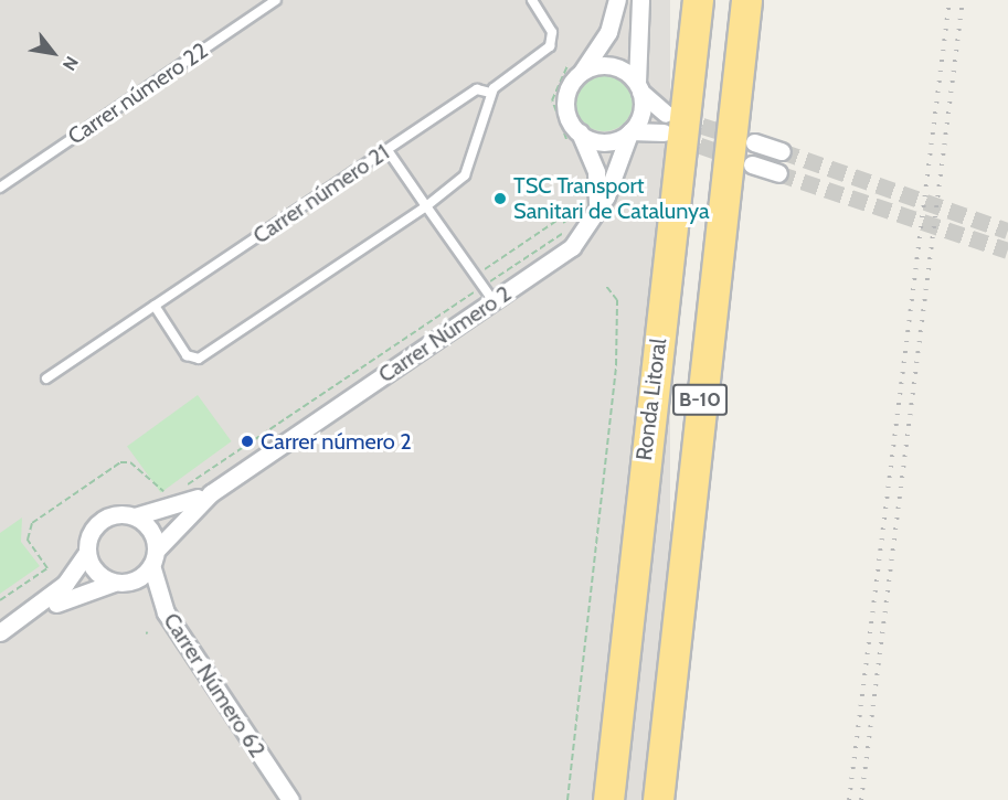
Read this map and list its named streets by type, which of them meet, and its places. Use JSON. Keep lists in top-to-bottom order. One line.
{"streets":{"highway":["Ronda Litoral","B-10"],"street":["Carrer Número 2","Carrer Número 62"],"lane":["Carrer número 22","Carrer número 21"]},"crossings":[["Carrer Número 2","Carrer Número 62"]],"places":["TSC Transport Sanitari de Catalunya","Carrer número 2"],"north":"bottom right"}
